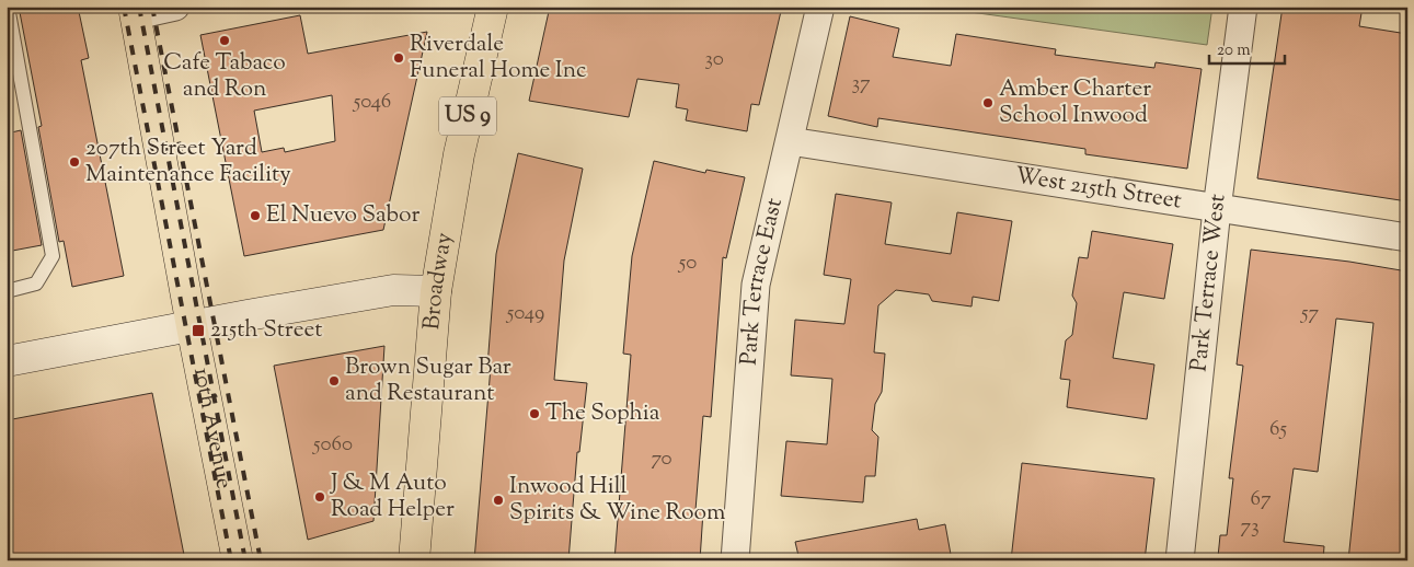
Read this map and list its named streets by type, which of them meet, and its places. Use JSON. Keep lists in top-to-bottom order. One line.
{"streets":{"main road":["US 9","Broadway","10th Avenue"],"street":["West 215th Street","Park Terrace East","Park Terrace West"]},"crossings":[["West 215th Street","Park Terrace East"],["West 215th Street","Park Terrace West"]],"places":{"other":["Cafe Tabaco and Ron","Riverdale Funeral Home Inc","Amber Charter School Inwood","207th Street Yard Maintenance Facility","El Nuevo Sabor","Brown Sugar Bar and Restaurant","The Sophia","J & M Auto Road Helper","Inwood Hill Spirits & Wine Room"],"transit":["215th Street"]},"house_numbers":["30","37","5046","50","5049","57","65","5060","70","67","73"],"scale_bar":"20 m"}
